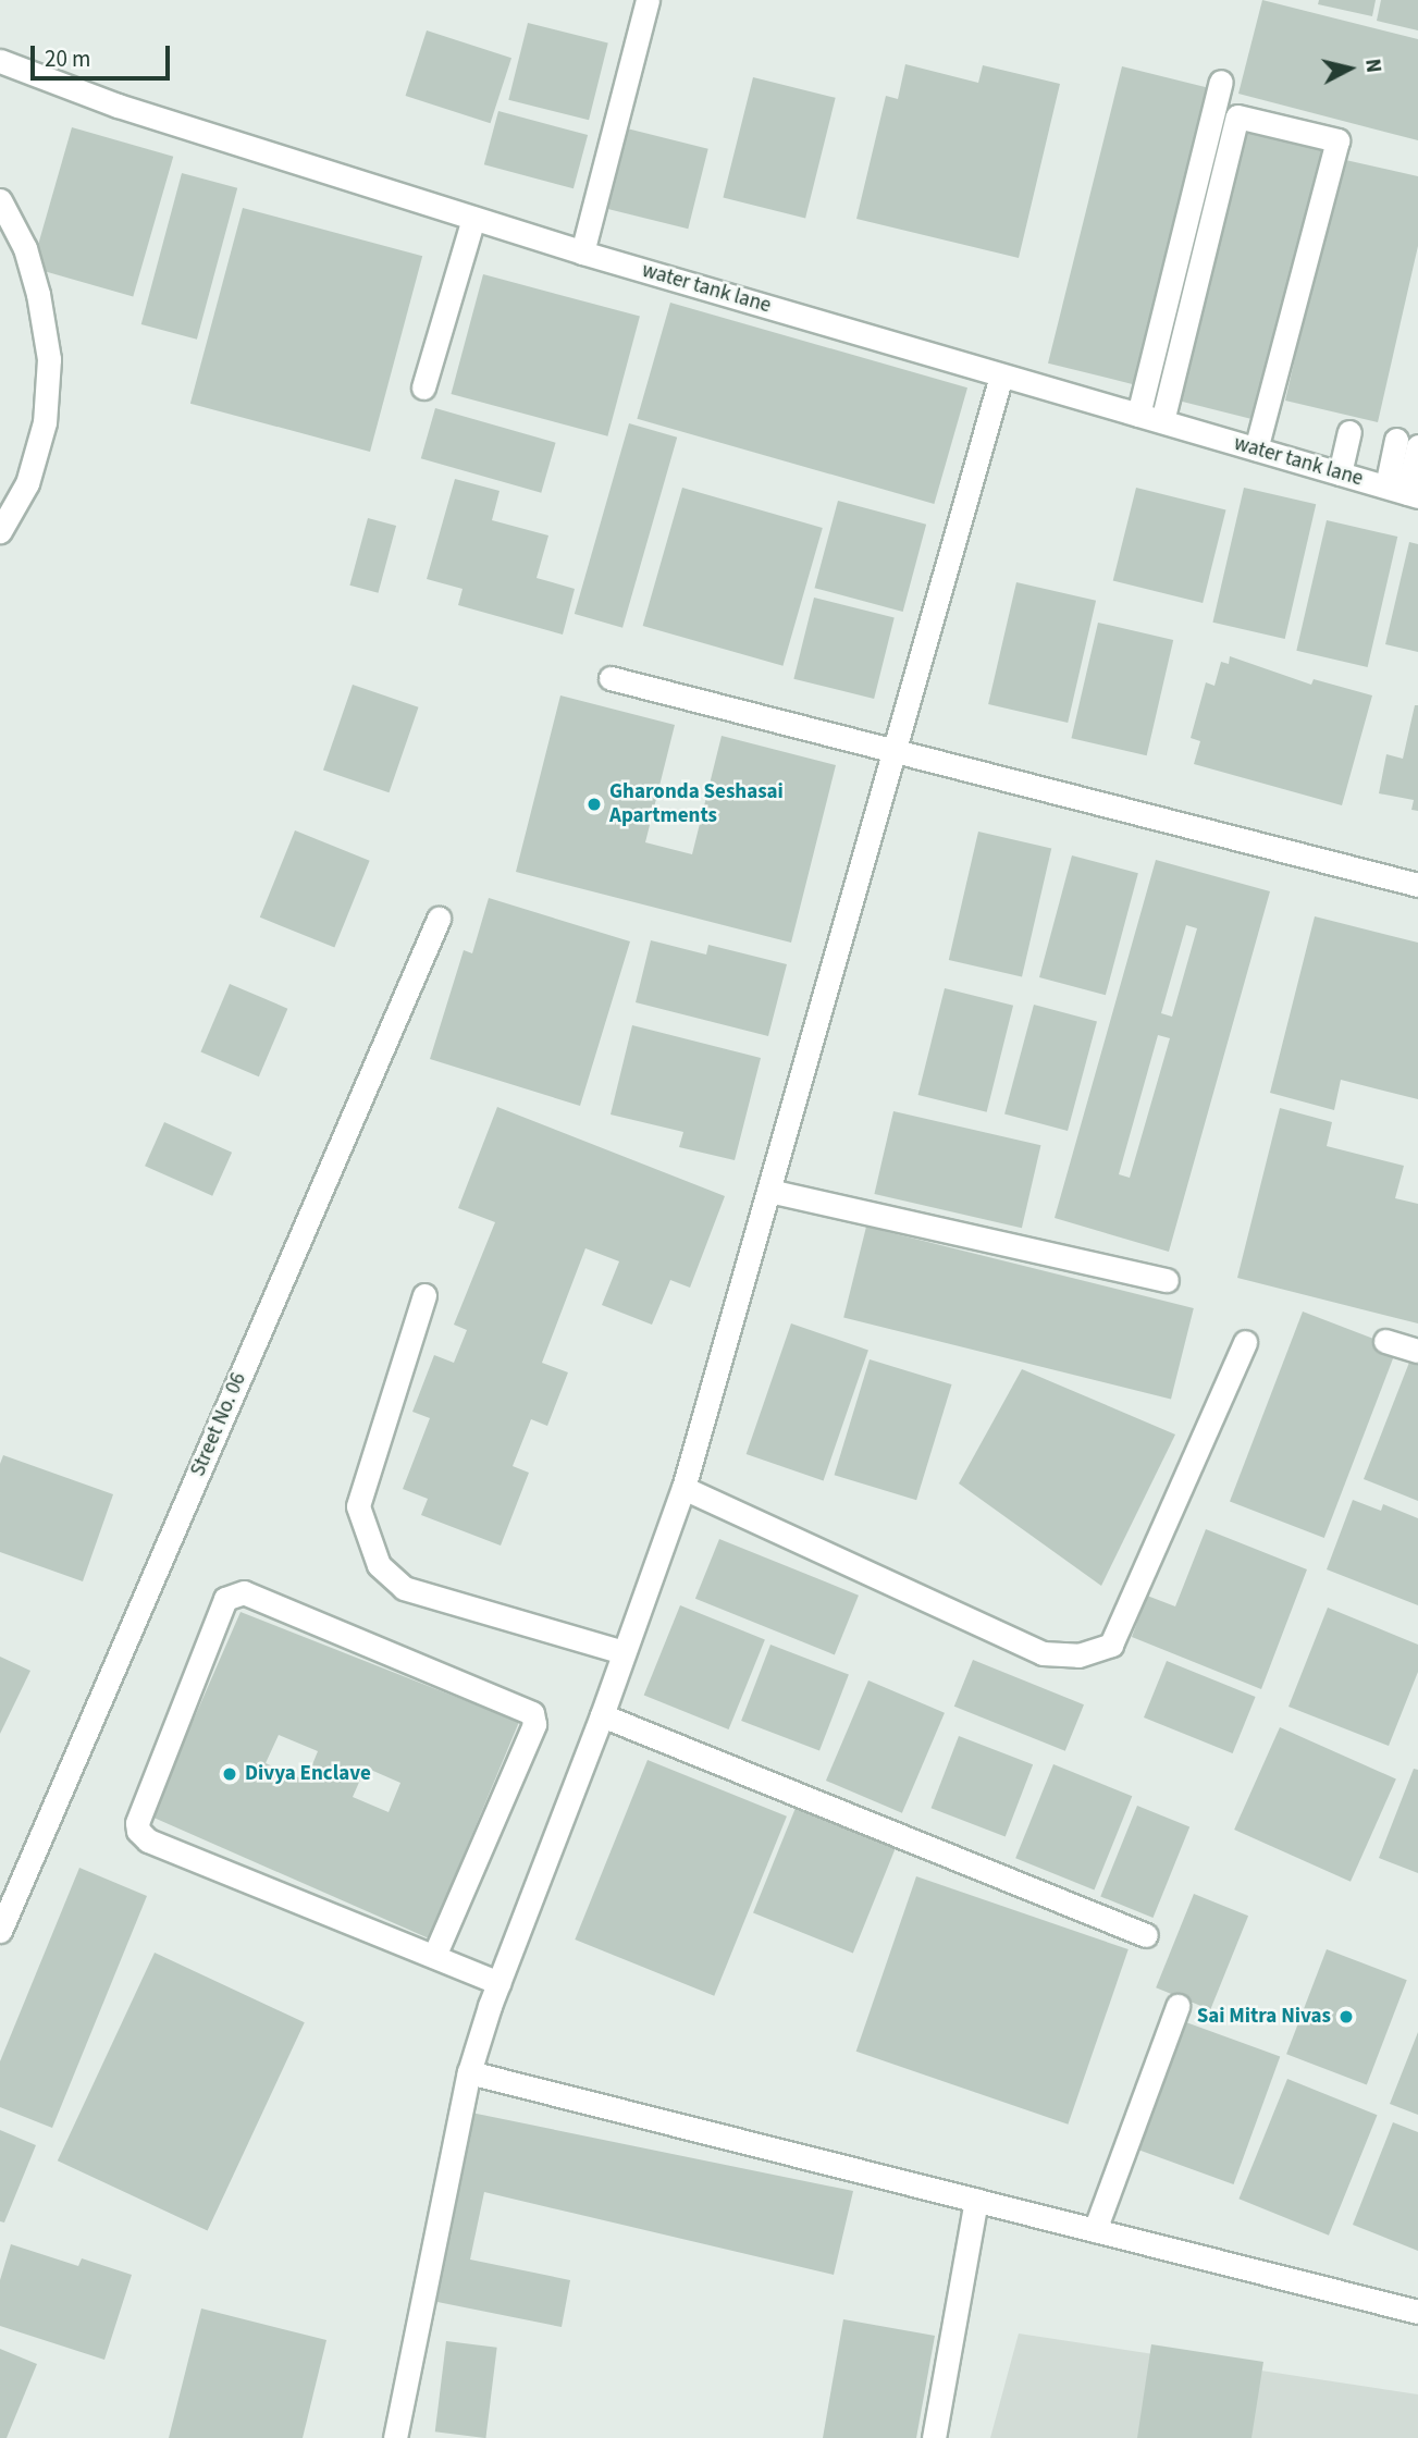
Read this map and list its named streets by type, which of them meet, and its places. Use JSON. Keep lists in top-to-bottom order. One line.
{"streets":{"street":["water tank lane","Street No. 06"]},"places":["Gharonda Seshasai Apartments","Divya Enclave","Sai Mitra Nivas"],"scale_bar":"20 m","north":"right"}
